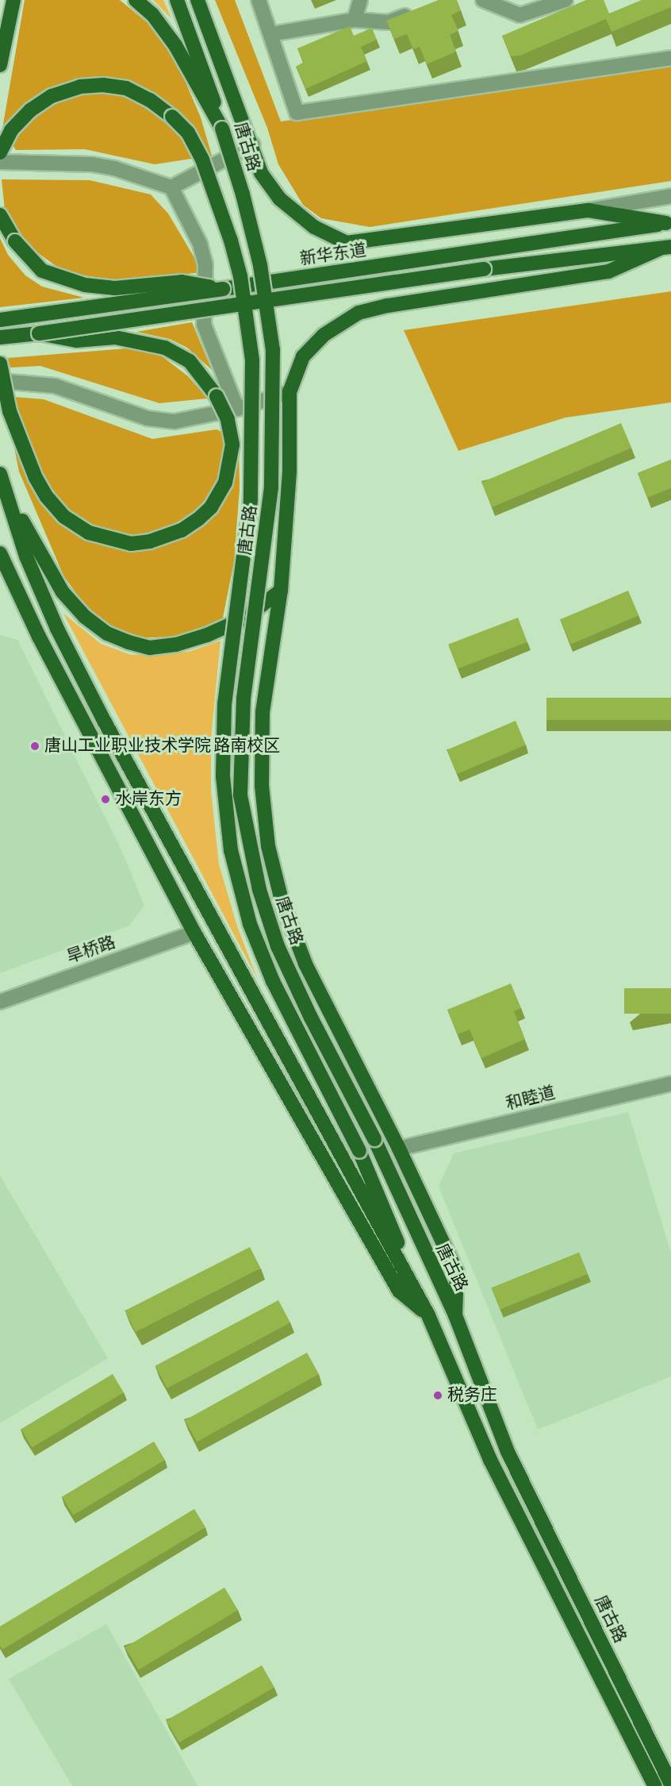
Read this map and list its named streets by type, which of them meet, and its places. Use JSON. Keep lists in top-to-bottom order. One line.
{"streets":{"main road":["唐古路","新华东道"],"street":["旱桥路","和睦道"]},"places":["唐山工业职业技术学院 路南校区","水岸东方","税务庄"]}
